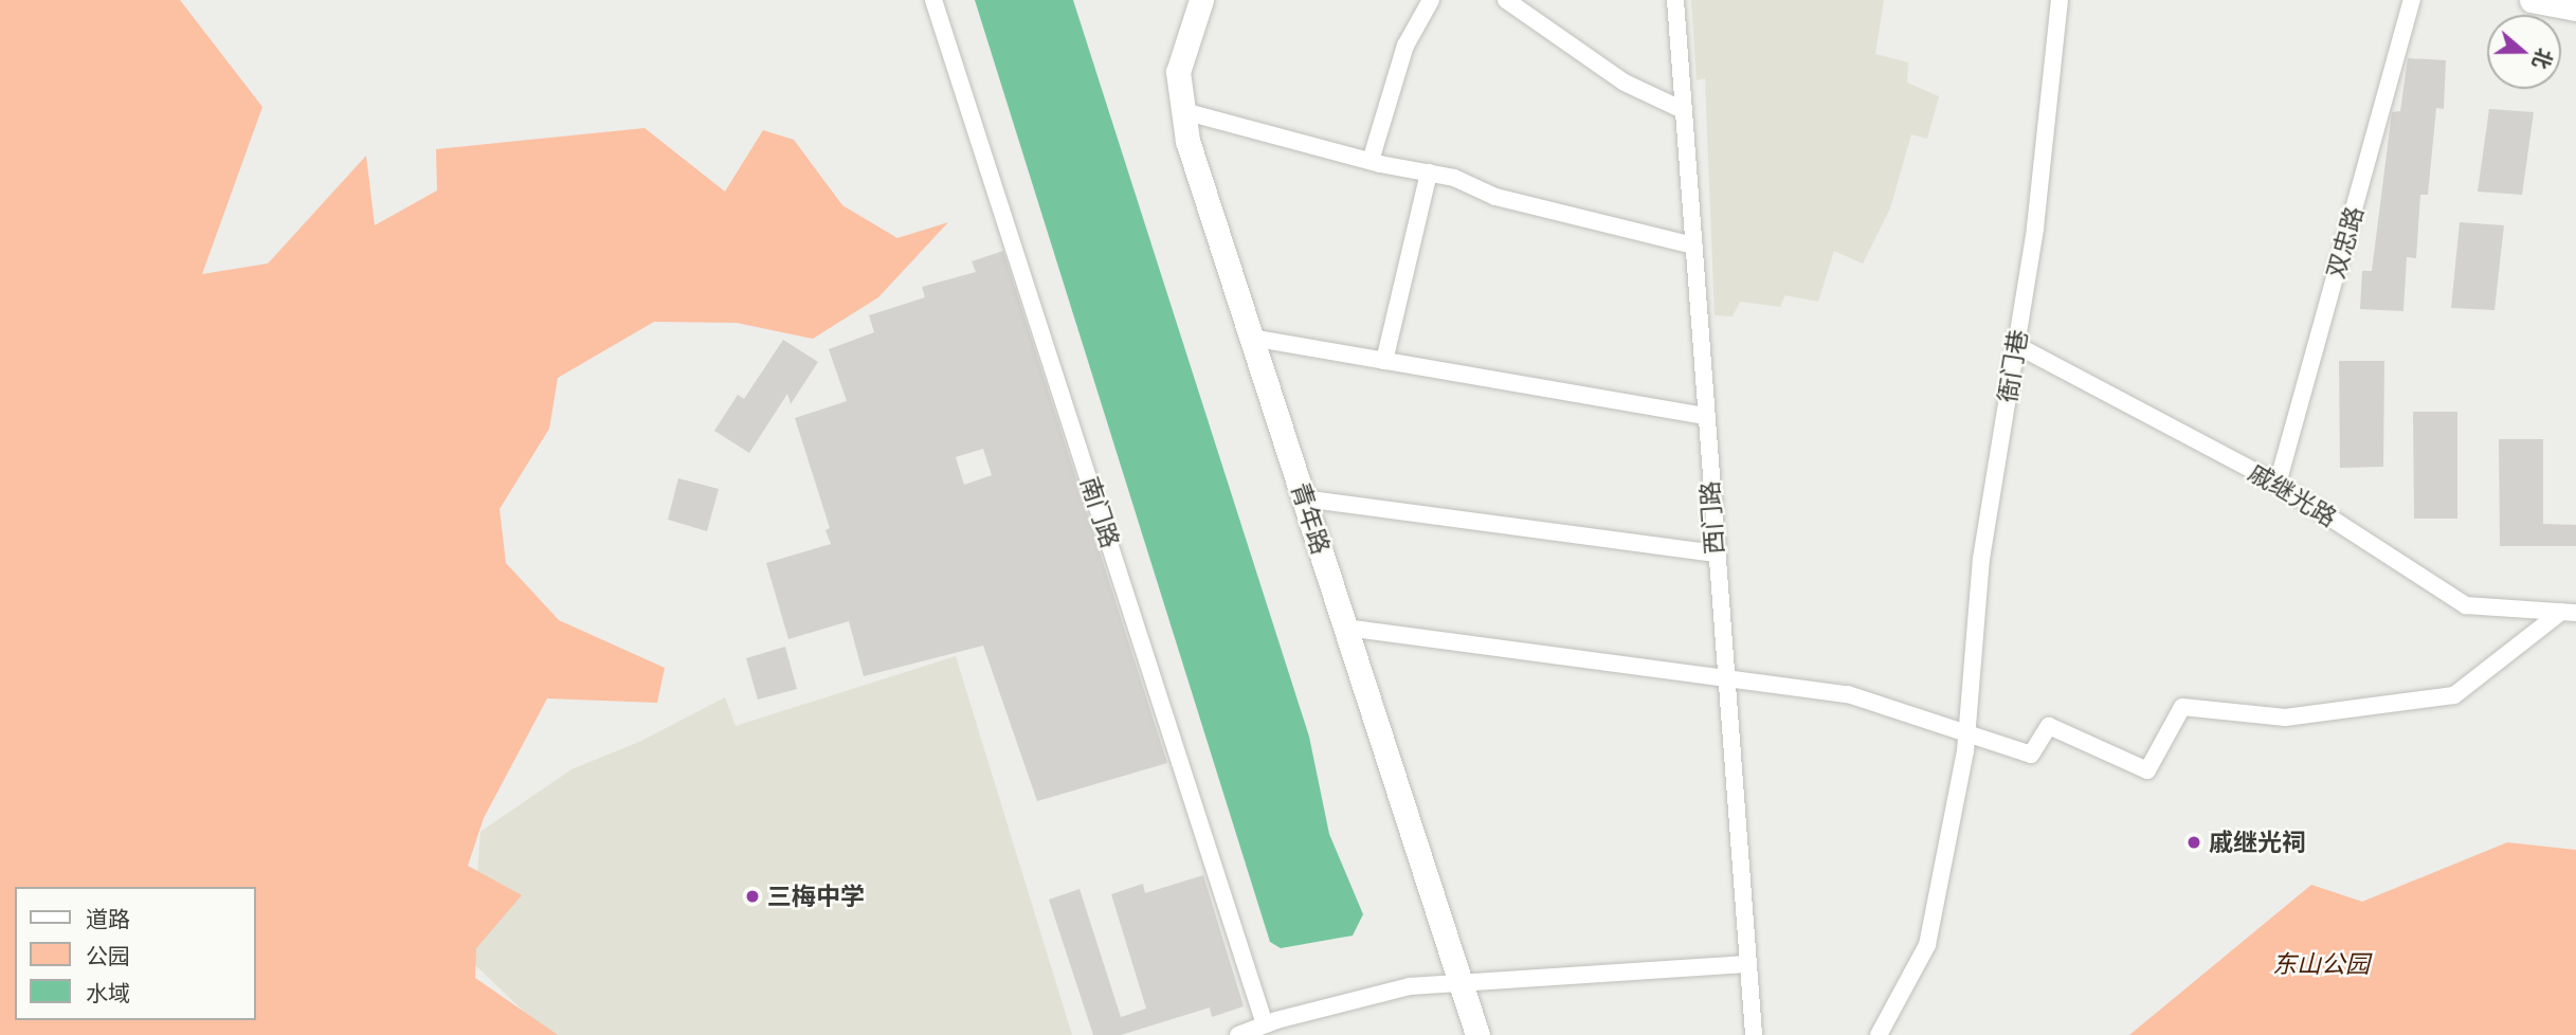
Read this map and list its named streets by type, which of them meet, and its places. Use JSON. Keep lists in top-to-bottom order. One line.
{"streets":{"main road":["青年路"],"street":["双忠路","衙门巷","戚继光路","南门路","西门路"]},"crossings":[["双忠路","戚继光路"],["衙门巷","戚继光路"]],"parks":["东山公园"],"places":["戚继光祠","三梅中学"],"legend":["道路","公园","水域"],"north":"right"}
